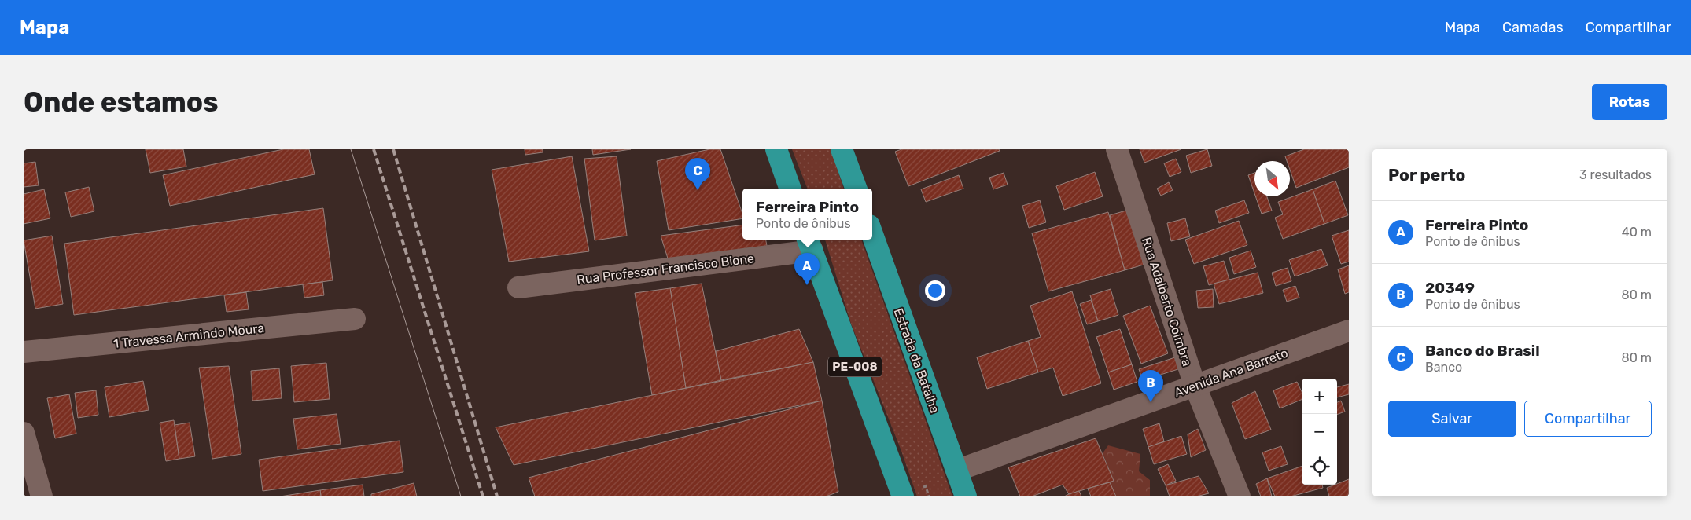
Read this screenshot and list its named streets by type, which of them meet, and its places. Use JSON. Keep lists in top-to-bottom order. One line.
{"streets":{"highway":["Estrada da Batalha","PE-008"],"street":["Rua Professor Francisco Bione","Rua Adalberto Coimbra","1 Travessa Armindo Moura","Avenida Ana Barreto"]},"crossings":[["Rua Professor Francisco Bione","PE-008"],["Rua Adalberto Coimbra","Avenida Ana Barreto"],["Estrada da Batalha","Avenida Ana Barreto"]],"north":"bottom right","page":{"header":"Mapa","nav":["Mapa","Camadas","Compartilhar"],"buttons":["Rotas",["Salvar","Compartilhar"]],"title":"Onde estamos","heading":["Por perto","3 resultados"],"pins":["C","A","B"],"popup":["Ferreira Pinto","Ponto de ônibus"],"list":[{"mark":"A","name":"Ferreira Pinto","note":"Ponto de ônibus","value":"40 m"},{"mark":"B","name":"20349","note":"Ponto de ônibus","value":"80 m"},{"mark":"C","name":"Banco do Brasil","note":"Banco","value":"80 m"}],"map_buttons":["+","−"]}}
